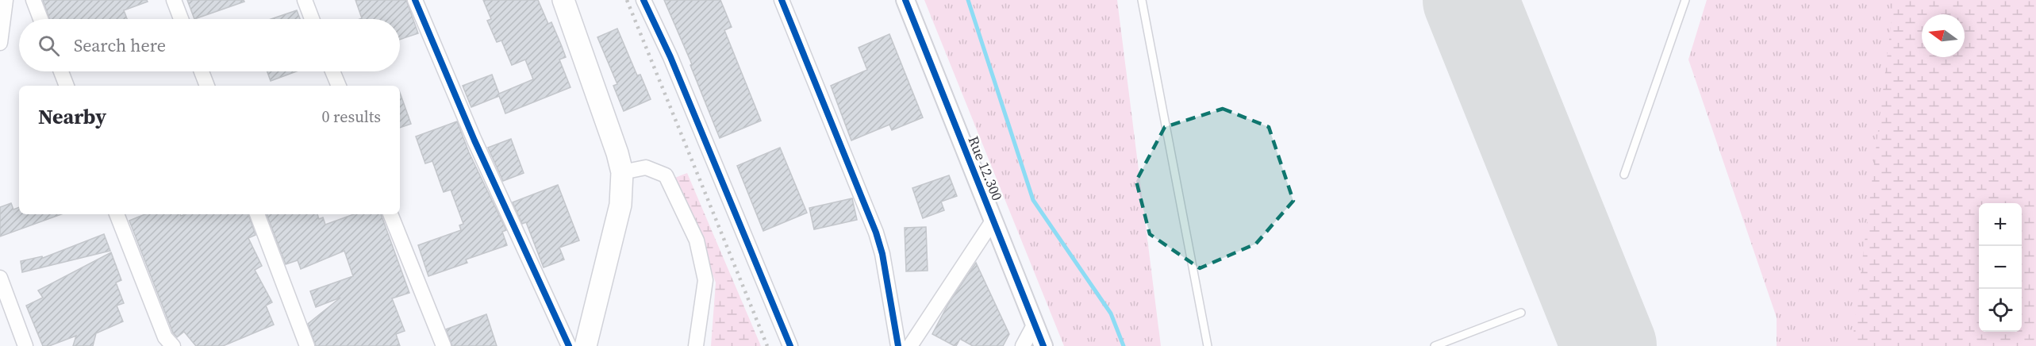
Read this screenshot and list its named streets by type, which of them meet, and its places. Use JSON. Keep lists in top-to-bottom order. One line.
{"streets":{"street":["Rue 12.300"]},"north":"left","page":{"search":"Search here","heading":["Nearby","0 results"],"map_buttons":["+","−"]}}
